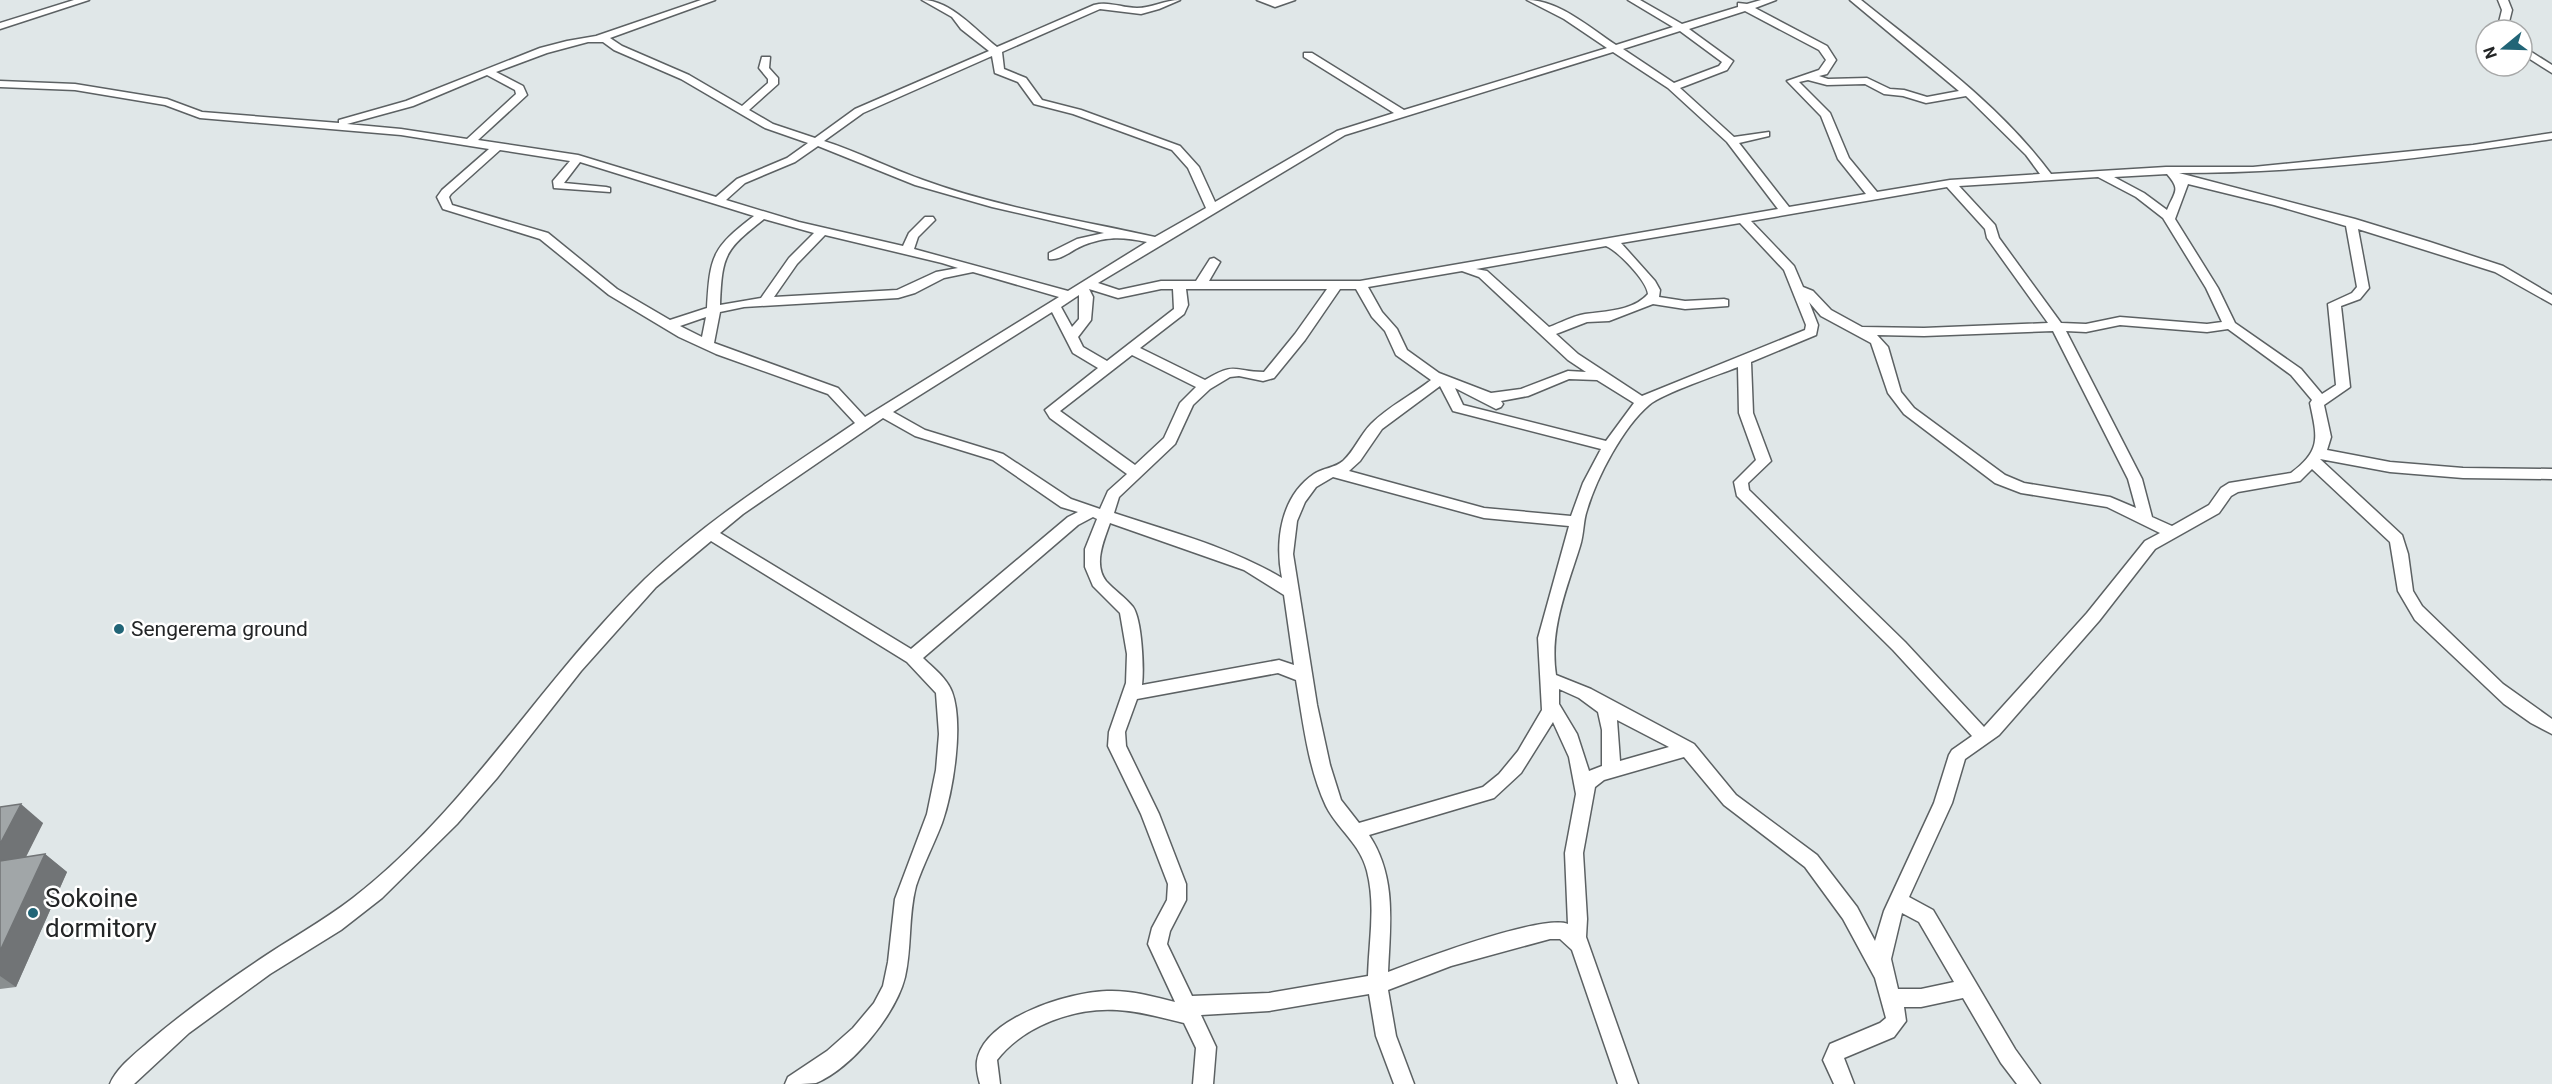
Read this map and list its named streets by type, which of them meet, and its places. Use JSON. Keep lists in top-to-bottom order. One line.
{"places":["Sengerema ground","Sokoine dormitory"],"north":"left"}
